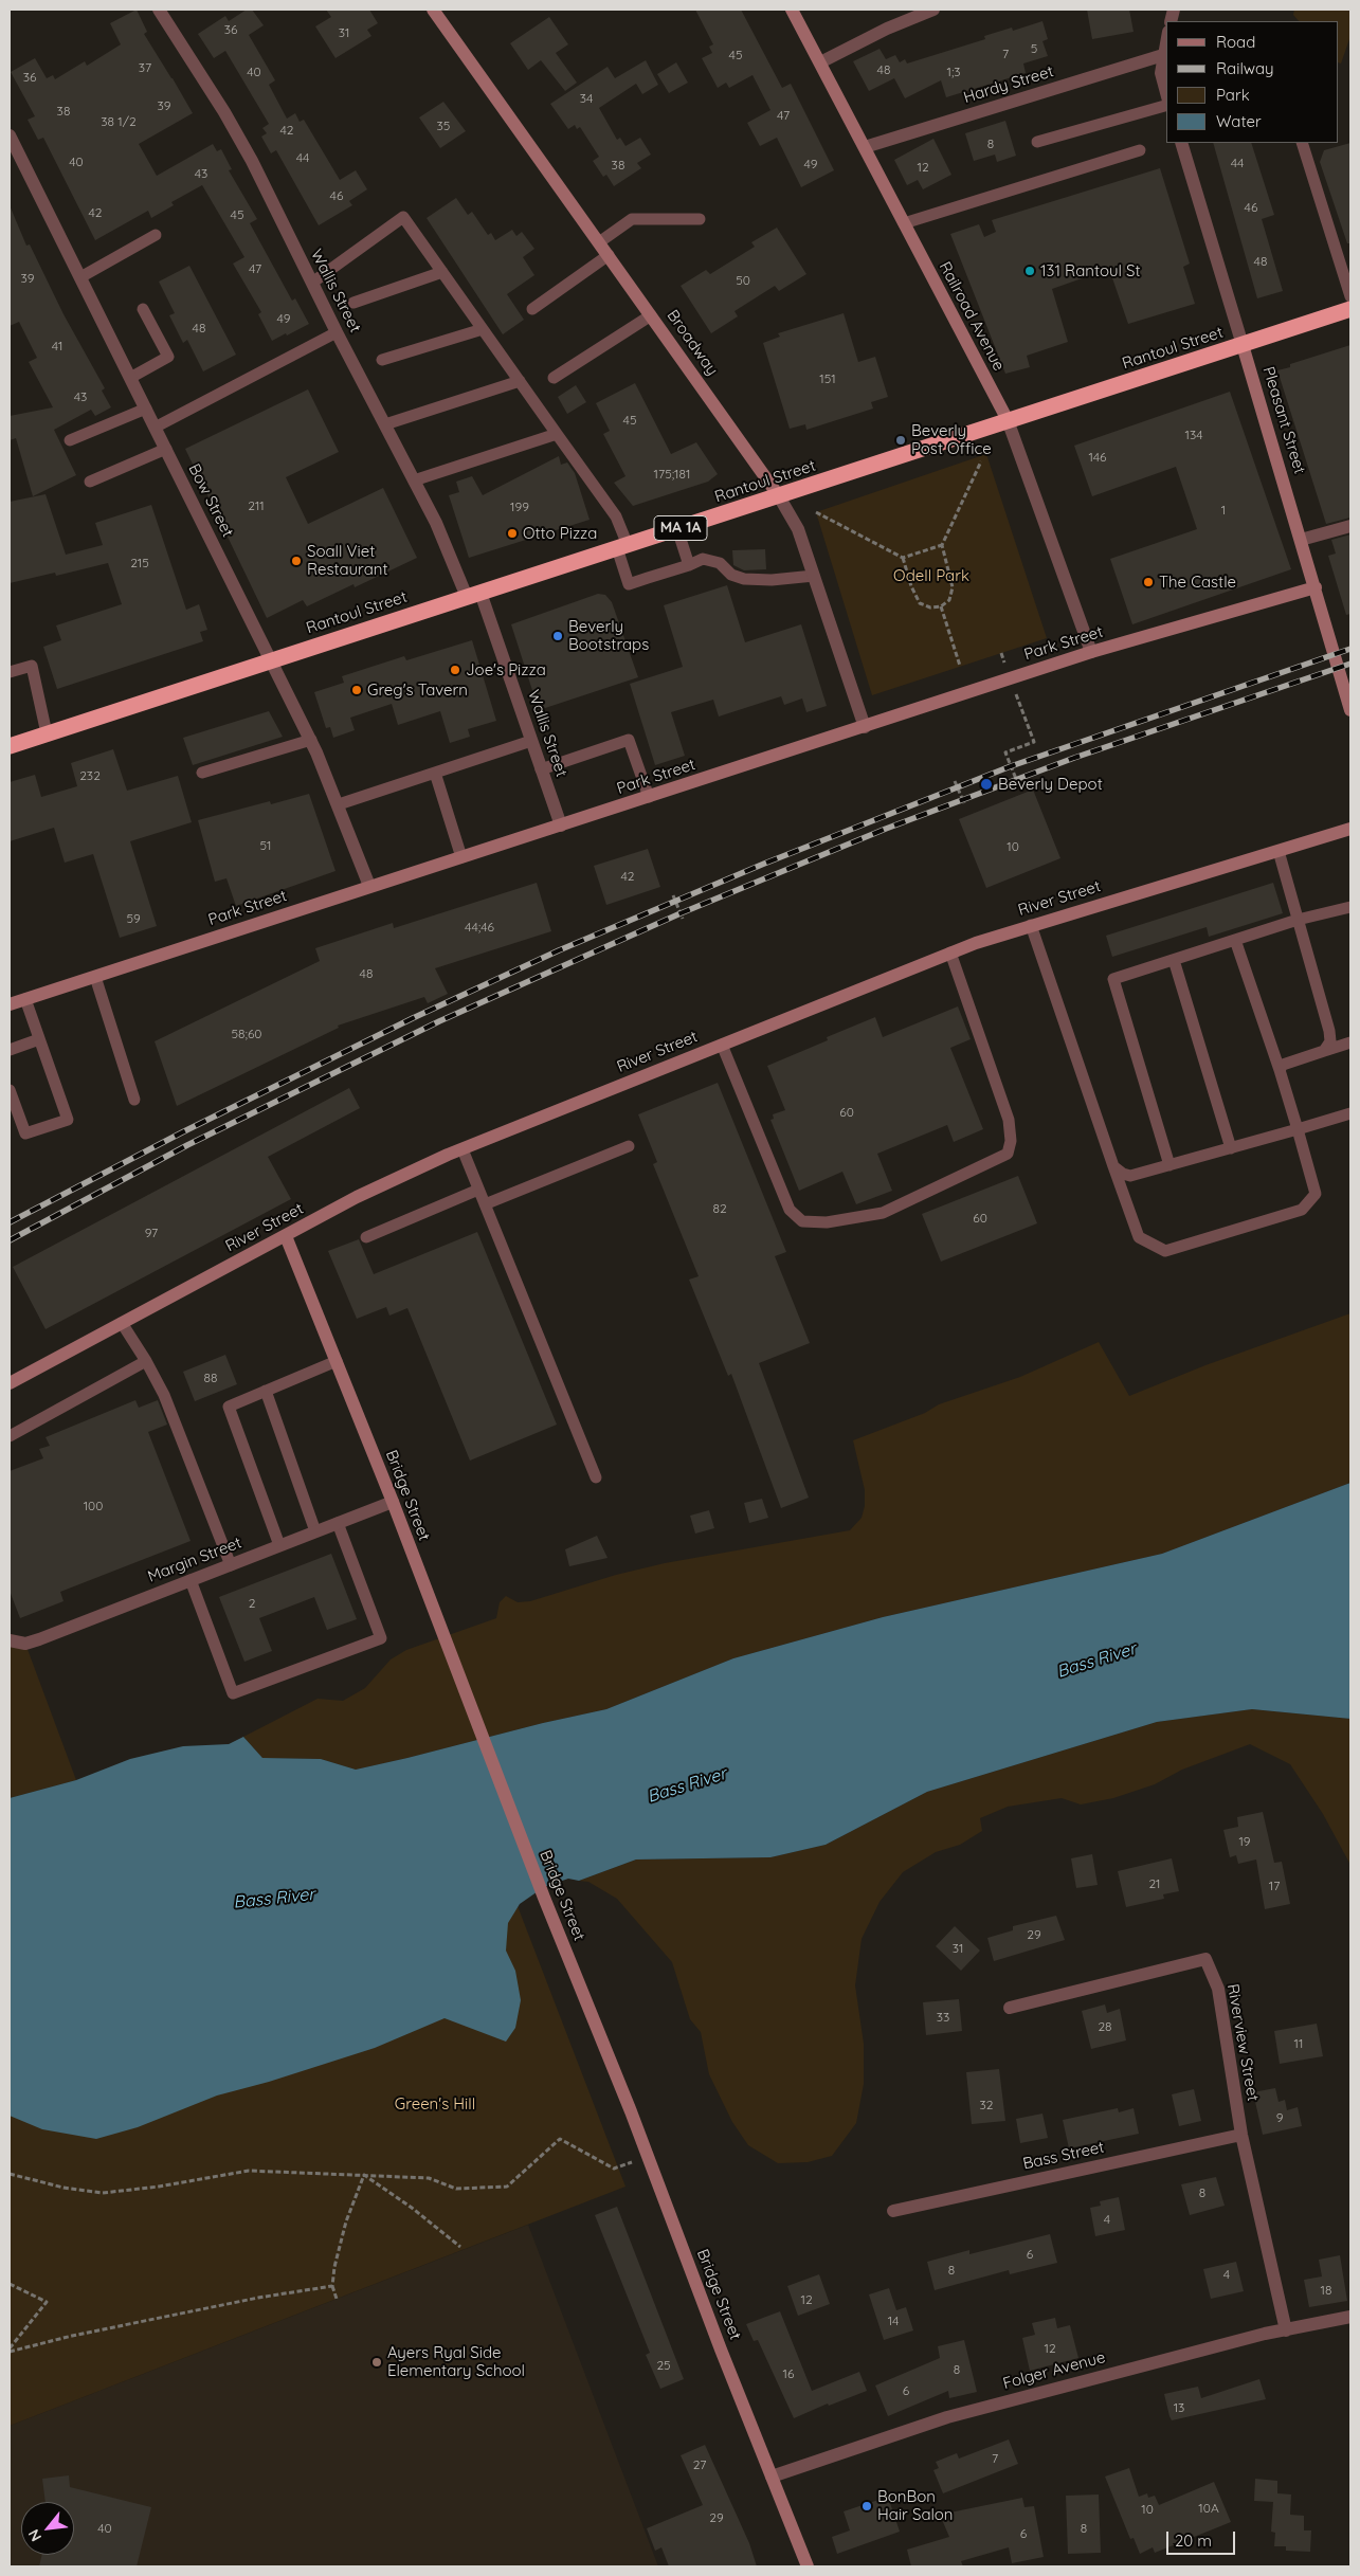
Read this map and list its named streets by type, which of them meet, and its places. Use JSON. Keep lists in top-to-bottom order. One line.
{"streets":{"highway":["Rantoul Street","MA 1A"],"street":["Hardy Street","Wallis Street","Railroad Avenue","Broadway","Pleasant Street","Bow Street","Park Street","River Street","Bridge Street","Margin Street","Riverview Street","Bass Street","Folger Avenue"]},"crossings":[["Hardy Street","Railroad Avenue"],["Wallis Street","Rantoul Street"],["Wallis Street","Park Street"],["Railroad Avenue","Rantoul Street"],["Railroad Avenue","Park Street"],["Broadway","Rantoul Street"],["Broadway","Park Street"],["Rantoul Street","Pleasant Street"],["Rantoul Street","Bow Street"],["Pleasant Street","Park Street"],["Bow Street","Park Street"],["River Street","Bridge Street"],["Bridge Street","Margin Street"],["Bridge Street","Folger Avenue"],["Riverview Street","Bass Street"],["Riverview Street","Folger Avenue"]],"water":["Bass River"],"parks":["Odell Park","Green's Hill"],"places":["131 Rantoul St","Beverly Post Office","Otto Pizza","Soall Viet Restaurant","The Castle","Beverly Bootstraps","Joe's Pizza","Greg's Tavern","Beverly Depot","Ayers Ryal Side Elementary School","BonBon Hair Salon"],"house_numbers":["36","31","5","7","45","37","48","40","1;3","36","34","39","38","47","38 1/2","35","42","8","44","40","44","49","38","12","43","46","46","42","45","48","47","39","50","49","48","41","151","43","45","134","146","175;181","211","199","1","215","232","51","10","42","59","44;46","48","58;60","60","82","60","97","88","100","2","19","21","17","29","31","33","28","11","32","9","8","4","6","8","4","18","12","14","12","25","8","16","6","13","7","27","10A","10","29","40","8","6"],"legend":["Road","Railway","Park","Water"],"scale_bar":"20 m","north":"bottom left"}
